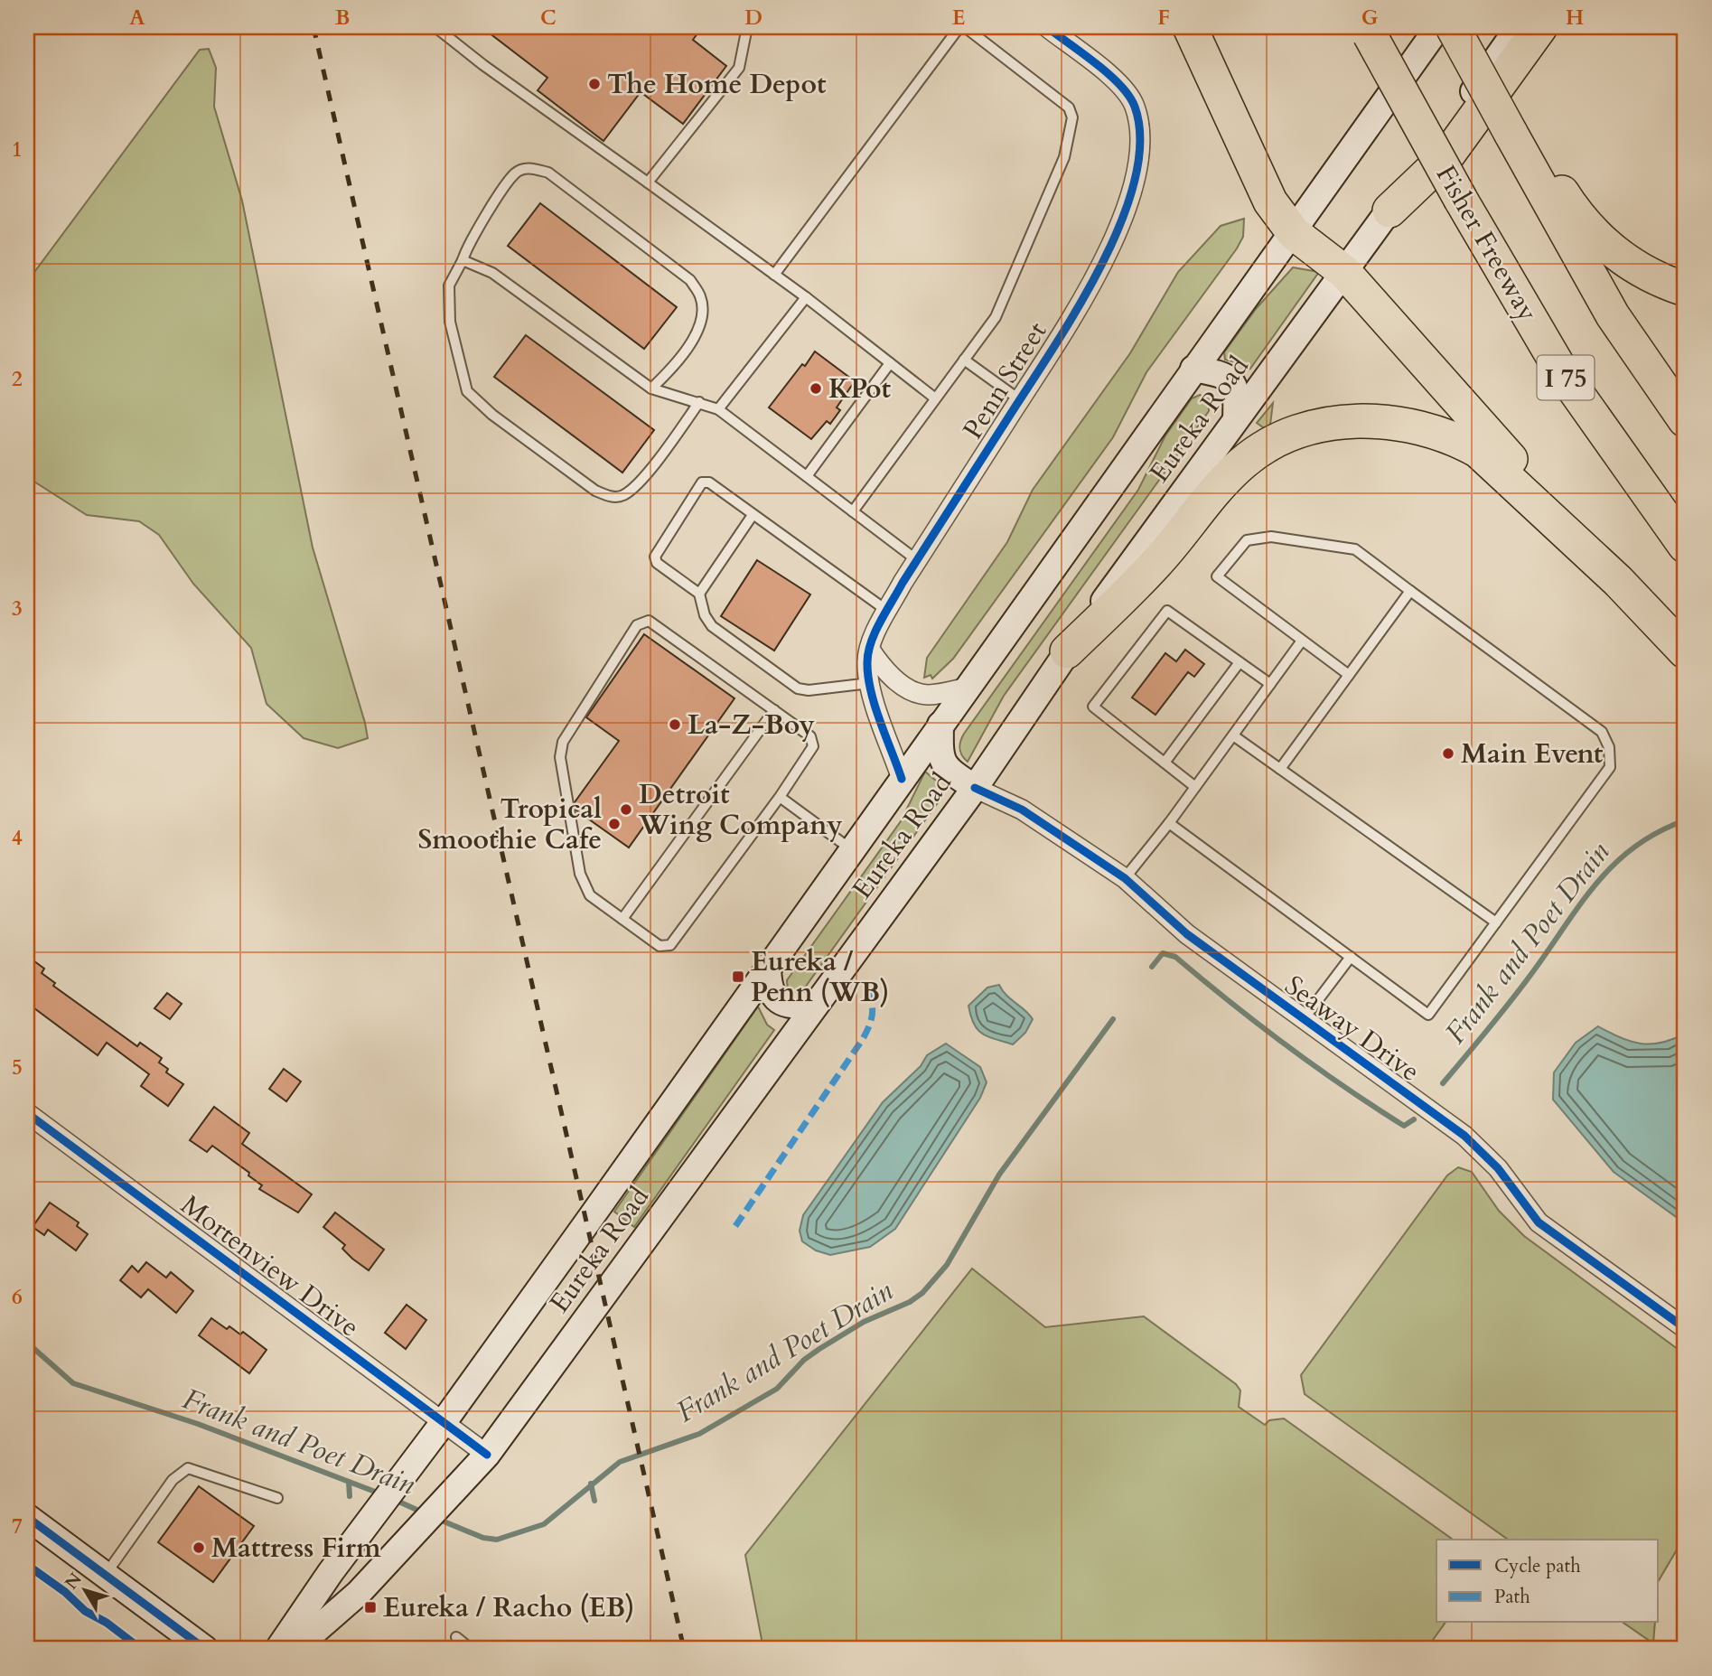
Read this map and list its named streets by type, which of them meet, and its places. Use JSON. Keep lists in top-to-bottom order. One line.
{"streets":{"highway":["Fisher Freeway","I 75"],"main road":["Eureka Road"],"street":["Penn Street","Seaway Drive","Mortenview Drive"]},"crossings":[["Penn Street","Eureka Road"],["Eureka Road","Seaway Drive"],["Eureka Road","Mortenview Drive"]],"water":["Frank and Poet Drain"],"places":{"other":["The Home Depot","KPot","La-Z-Boy","Main Event","Detroit Wing Company","Tropical Smoothie Cafe","Mattress Firm"],"transit":["Eureka / Penn (WB)","Eureka / Racho (EB)"]},"legend":["Cycle path","Path"],"north":"top left","grid":{"columns":["A","B","C","D","E","F","G","H"],"rows":["1","2","3","4","5","6","7"]}}
